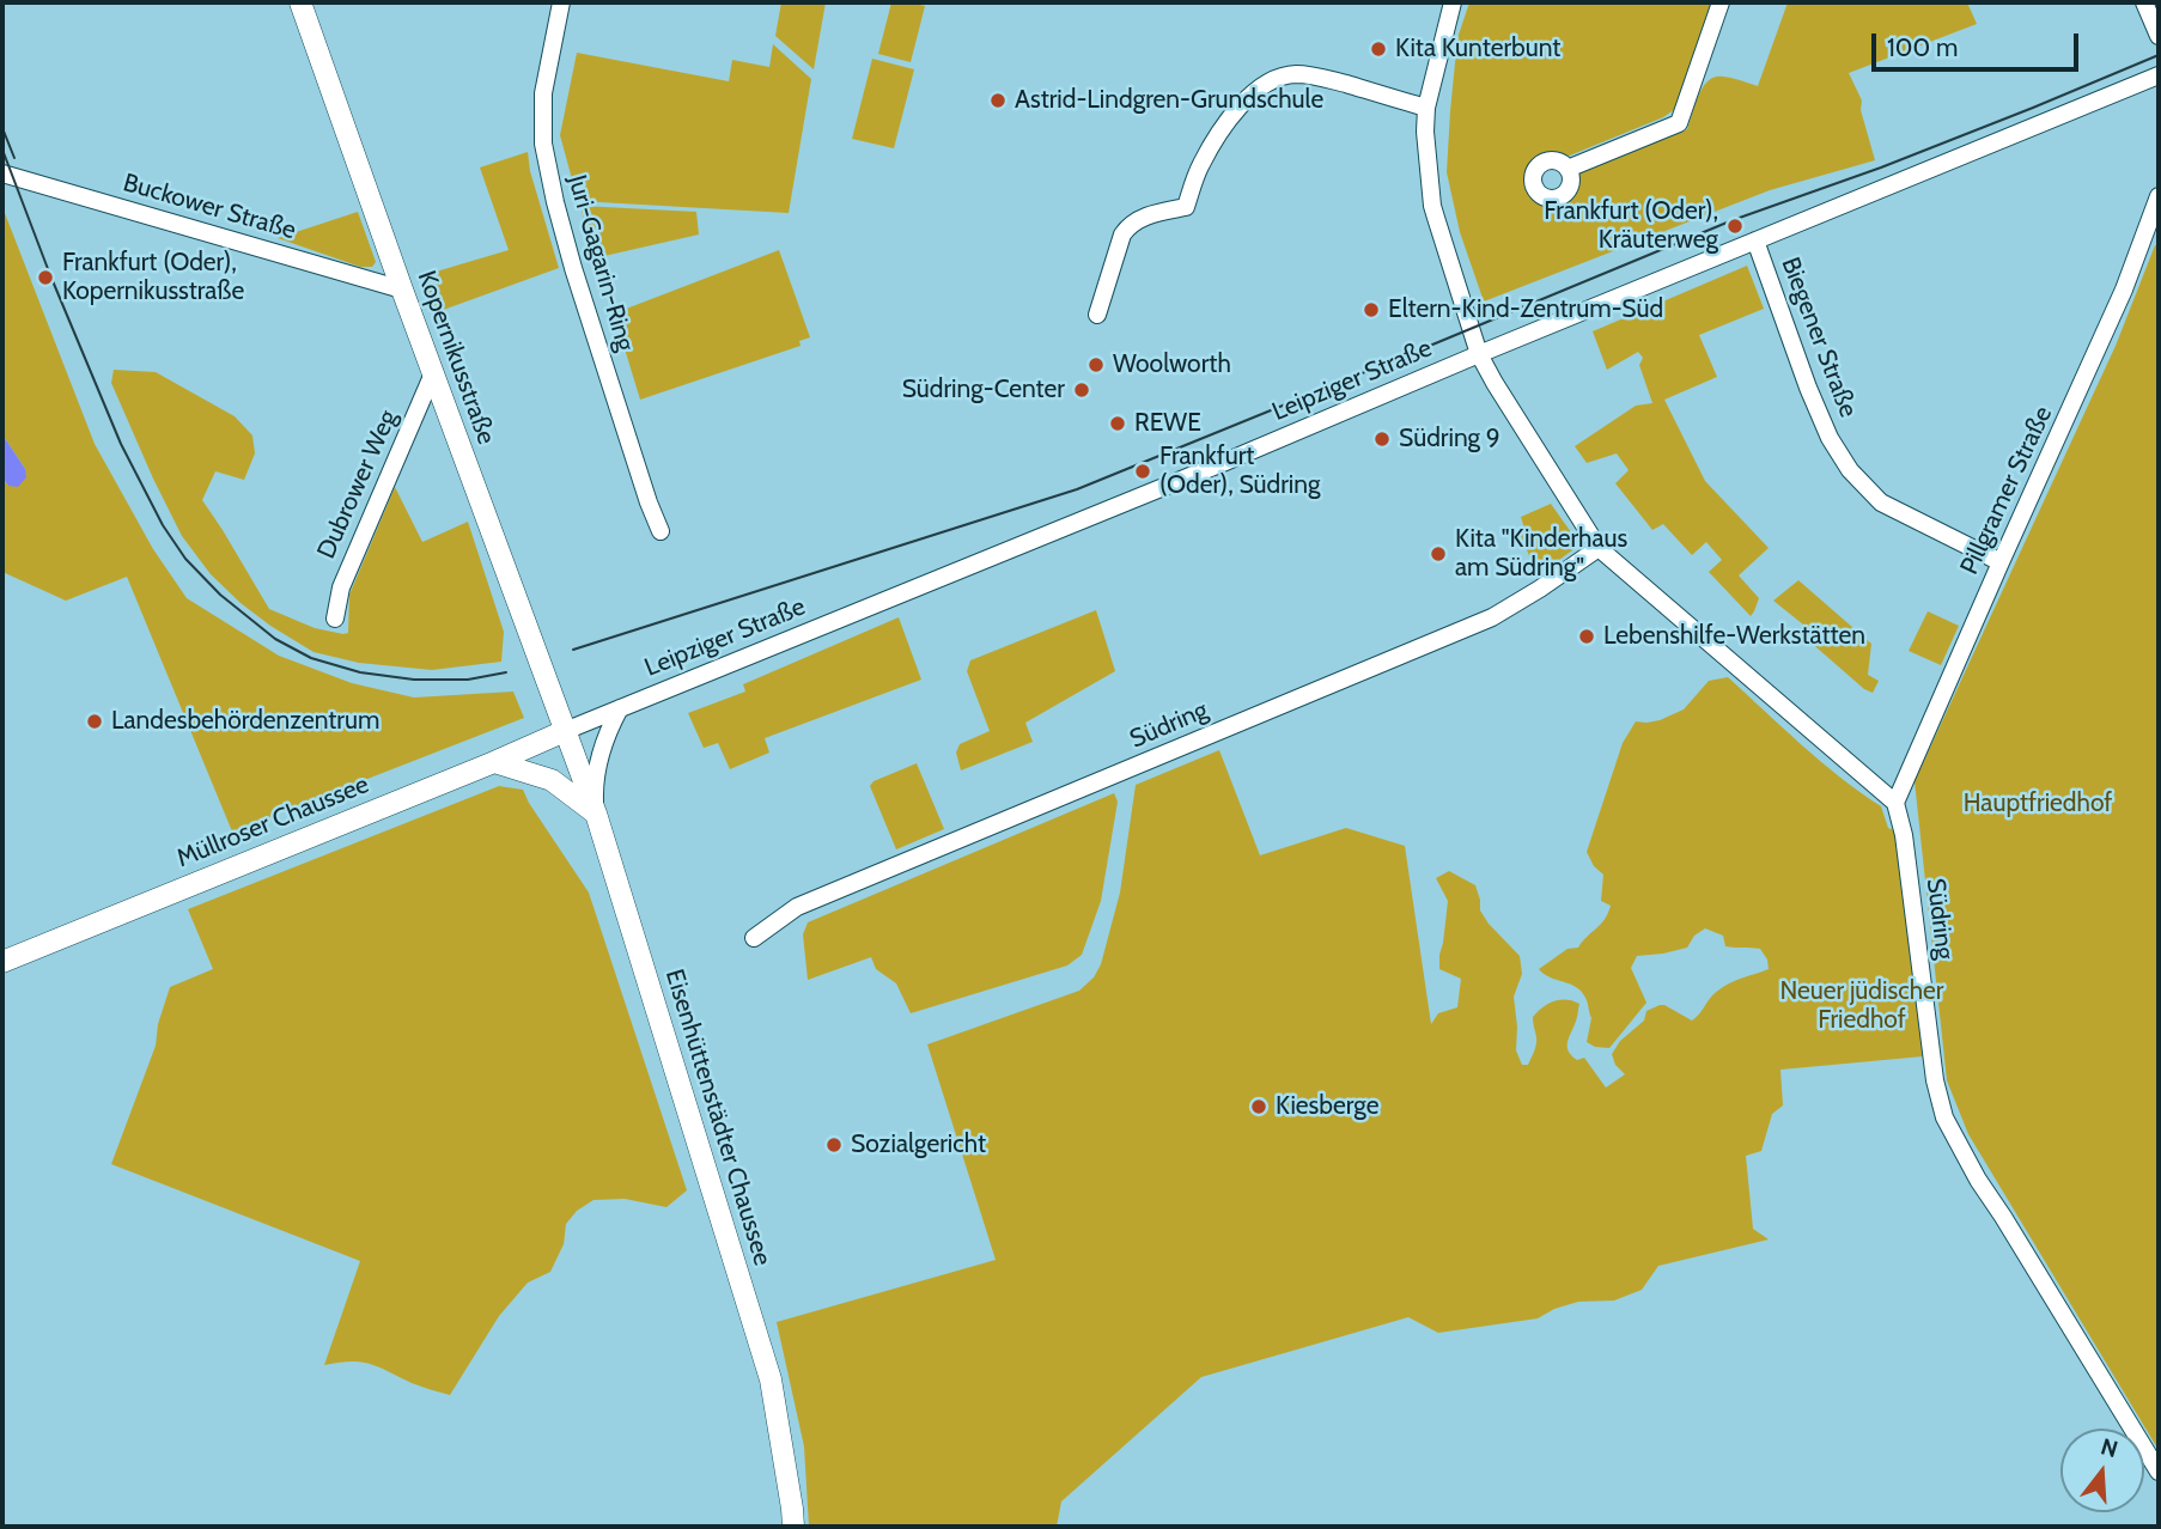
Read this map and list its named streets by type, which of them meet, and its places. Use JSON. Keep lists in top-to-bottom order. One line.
{"streets":{"main road":["Kopernikusstraße","Müllroser Chaussee","Eisenhüttenstädter Chaussee"],"street":["Buckower Straße","Juri-Gagarin-Ring","Biegener Straße","Leipziger Straße","Dubrower Weg","Pillgramer Straße","Südring"]},"crossings":[["Buckower Straße","Kopernikusstraße"],["Biegener Straße","Leipziger Straße"],["Biegener Straße","Pillgramer Straße"],["Kopernikusstraße","Leipziger Straße"],["Kopernikusstraße","Dubrower Weg"],["Kopernikusstraße","Müllroser Chaussee"],["Kopernikusstraße","Eisenhüttenstädter Chaussee"],["Leipziger Straße","Müllroser Chaussee"],["Leipziger Straße","Eisenhüttenstädter Chaussee"],["Pillgramer Straße","Südring"],["Müllroser Chaussee","Eisenhüttenstädter Chaussee"]],"parks":["Hauptfriedhof","Neuer jüdischer Friedhof"],"places":["Kita Kunterbunt","Astrid-Lindgren-Grundschule","Frankfurt (Oder), Kräuterweg","Frankfurt (Oder), Kopernikusstraße","Eltern-Kind-Zentrum-Süd","Woolworth","Südring-Center","REWE","Südring 9","Frankfurt (Oder), Südring","Kita \"Kinderhaus am Südring\"","Lebenshilfe-Werkstätten","Landesbehördenzentrum","Kiesberge","Sozialgericht"],"scale_bar":"100 m","north":"top"}
